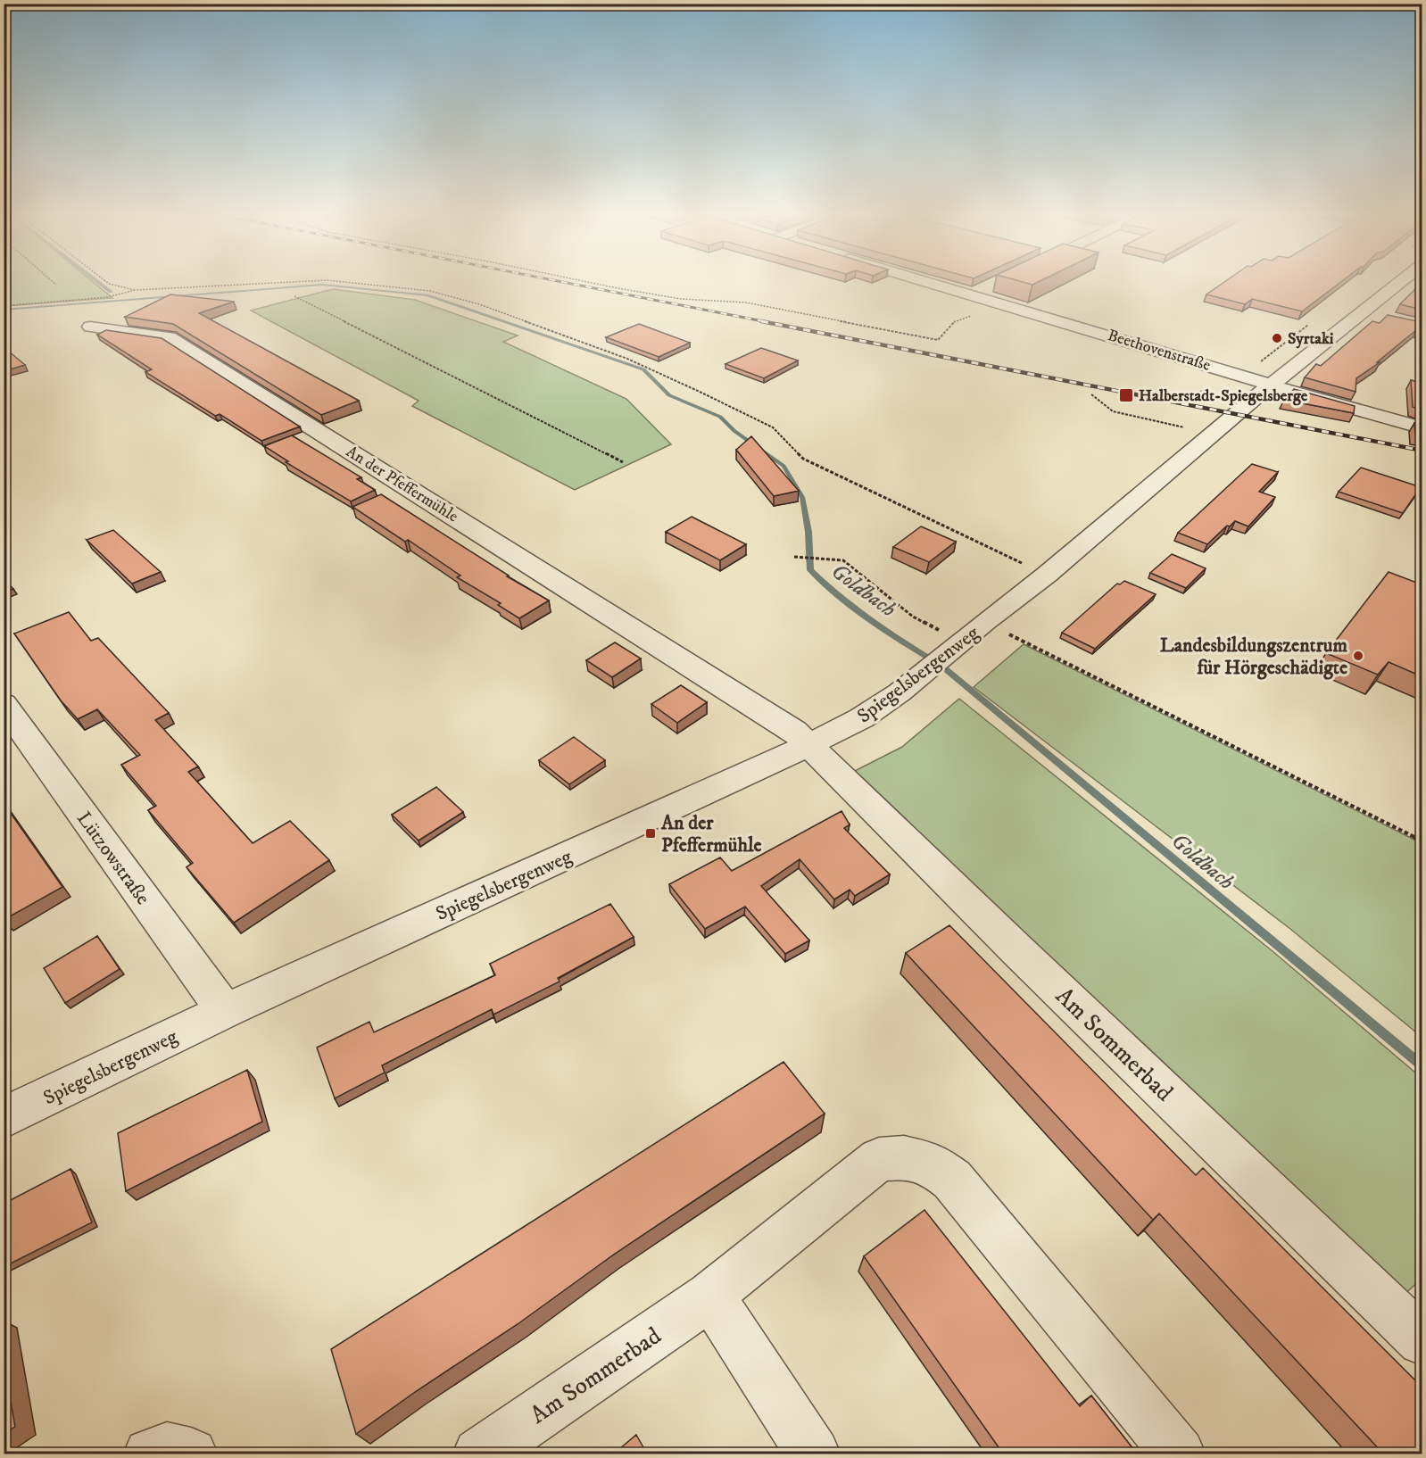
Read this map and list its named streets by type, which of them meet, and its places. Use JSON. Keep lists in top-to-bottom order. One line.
{"streets":{"street":["Beethovenstraße","An der Pfeffermühle","Spiegelsbergenweg","Lützowstraße","Am Sommerbad"]},"crossings":[["Beethovenstraße","Spiegelsbergenweg"],["An der Pfeffermühle","Spiegelsbergenweg"],["An der Pfeffermühle","Am Sommerbad"],["Spiegelsbergenweg","Lützowstraße"],["Spiegelsbergenweg","Am Sommerbad"]],"water":["Goldbach"],"places":{"other":["Syrtaki","Landesbildungszentrum für Hörgeschädigte"],"transit":["Halberstadt-Spiegelsberge","An der Pfeffermühle"]}}
